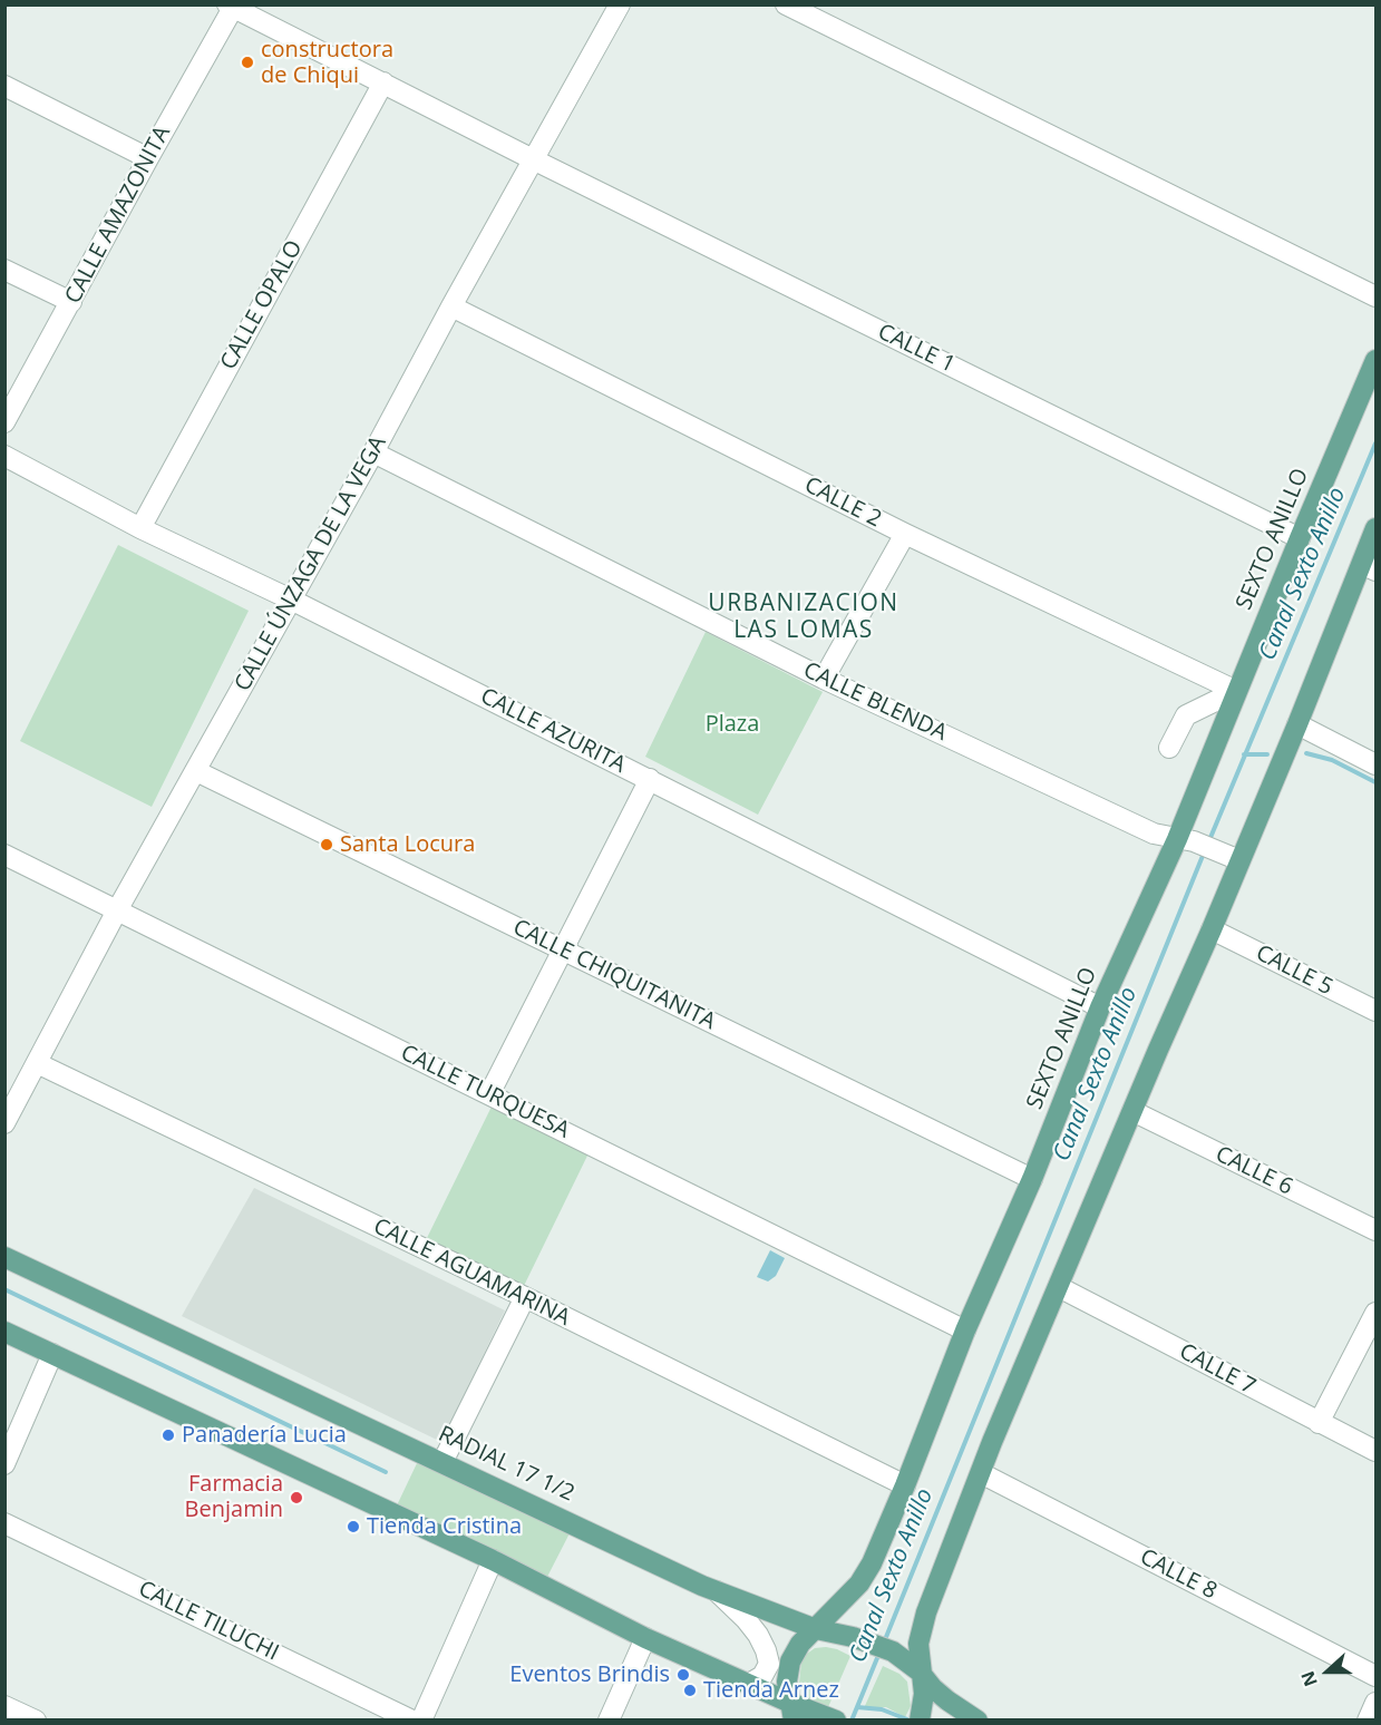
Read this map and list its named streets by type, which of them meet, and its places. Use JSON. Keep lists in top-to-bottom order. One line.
{"streets":{"main road":["SEXTO ANILLO","RADIAL 17 1/2"],"street":["CALLE AMAZONITA","CALLE OPALO","CALLE 1","CALLE 2","CALLE ÚNZAGA DE LA VEGA","CALLE BLENDA","CALLE AZURITA","CALLE 5","CALLE CHIQUITANITA","CALLE TURQUESA","CALLE 6","CALLE AGUAMARINA","CALLE 7","CALLE 8","CALLE TILUCHI"]},"crossings":[["CALLE AMAZONITA","CALLE 1"],["CALLE OPALO","CALLE 1"],["CALLE OPALO","CALLE AZURITA"],["CALLE 1","SEXTO ANILLO"],["CALLE 1","CALLE ÚNZAGA DE LA VEGA"],["CALLE 2","SEXTO ANILLO"],["CALLE 2","CALLE ÚNZAGA DE LA VEGA"],["SEXTO ANILLO","CALLE BLENDA"],["SEXTO ANILLO","CALLE AZURITA"],["SEXTO ANILLO","CALLE CHIQUITANITA"],["SEXTO ANILLO","CALLE TURQUESA"],["SEXTO ANILLO","CALLE AGUAMARINA"],["SEXTO ANILLO","RADIAL 17 1/2"],["CALLE ÚNZAGA DE LA VEGA","CALLE BLENDA"],["CALLE ÚNZAGA DE LA VEGA","CALLE AZURITA"],["CALLE ÚNZAGA DE LA VEGA","CALLE CHIQUITANITA"],["CALLE ÚNZAGA DE LA VEGA","CALLE TURQUESA"],["CALLE ÚNZAGA DE LA VEGA","CALLE AGUAMARINA"]],"districts":["URBANIZACION LAS LOMAS"],"water":["Canal Sexto Anillo"],"parks":["Plaza"],"places":["constructora de Chiqui","Santa Locura","Panadería Lucia","Farmacia Benjamin","Tienda Cristina","Eventos Brindis","Tienda Arnez"],"north":"left"}
